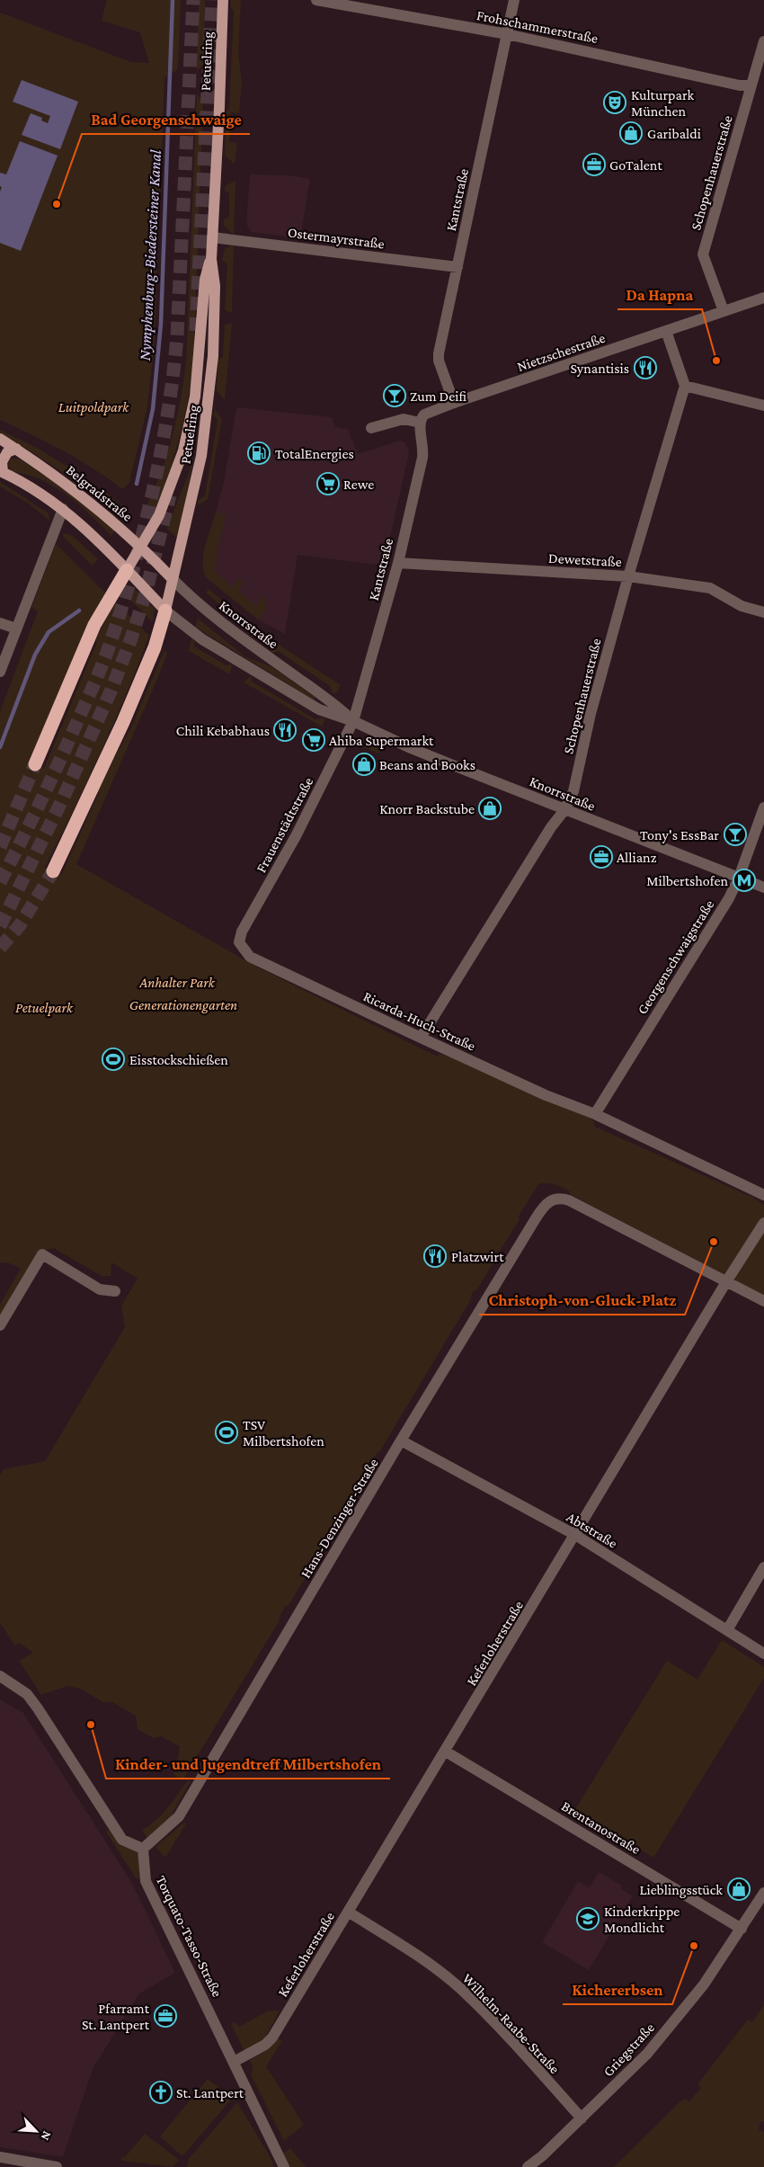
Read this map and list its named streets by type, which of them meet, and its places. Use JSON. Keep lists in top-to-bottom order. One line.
{"streets":{"main road":["Petuelring","Belgradstraße"],"street":["Frohschammerstraße","Schopenhauerstraße","Kantstraße","Ostermayrstraße","Nietzschestraße","Dewetstraße","Knorrstraße","Frauenstädtstraße","Georgenschwaigstraße","Ricarda-Huch-Straße","Hans-Denzinger-Straße","Abtstraße","Keferloherstraße","Brentanostraße","Torquato-Tasso-Straße","Wilhelm-Raabe-Straße","Griegstraße"]},"crossings":[["Frohschammerstraße","Schopenhauerstraße"],["Frohschammerstraße","Kantstraße"],["Petuelring","Ostermayrstraße"],["Petuelring","Belgradstraße"],["Petuelring","Knorrstraße"],["Schopenhauerstraße","Nietzschestraße"],["Schopenhauerstraße","Dewetstraße"],["Schopenhauerstraße","Knorrstraße"],["Schopenhauerstraße","Ricarda-Huch-Straße"],["Kantstraße","Ostermayrstraße"],["Kantstraße","Nietzschestraße"],["Kantstraße","Dewetstraße"],["Kantstraße","Knorrstraße"],["Kantstraße","Frauenstädtstraße"],["Belgradstraße","Knorrstraße"],["Knorrstraße","Frauenstädtstraße"],["Knorrstraße","Georgenschwaigstraße"],["Frauenstädtstraße","Ricarda-Huch-Straße"],["Georgenschwaigstraße","Ricarda-Huch-Straße"],["Hans-Denzinger-Straße","Abtstraße"],["Hans-Denzinger-Straße","Keferloherstraße"],["Hans-Denzinger-Straße","Torquato-Tasso-Straße"],["Abtstraße","Keferloherstraße"],["Keferloherstraße","Brentanostraße"],["Keferloherstraße","Torquato-Tasso-Straße"],["Keferloherstraße","Wilhelm-Raabe-Straße"],["Brentanostraße","Griegstraße"],["Wilhelm-Raabe-Straße","Griegstraße"]],"water":["Nymphenburg-Biedersteiner Kanal"],"parks":["Luitpoldpark","Anhalter Park","Generationengarten","Petuelpark"],"places":{"theatre":["Kulturpark München"],"shop":["Garibaldi","Beans and Books","Knorr Backstube","Lieblingsstück"],"office":["GoTalent","Allianz","Pfarramt St. Lantpert"],"other":["Bad Georgenschwaige","Da Hapna","Christoph-von-Gluck-Platz","Kinder- und Jugendtreff Milbertshofen","Kichererbsen"],"restaurant":["Synantisis","Chili Kebabhaus","Platzwirt"],"bar":["Zum Deifi","Tony's EssBar"],"fuel station":["TotalEnergies"],"supermarket":["Rewe","Ahiba Supermarkt"],"metro station":["Milbertshofen"],"sports":["Eisstockschießen","TSV Milbertshofen"],"school or university":["Kinderkrippe Mondlicht"],"church":["St. Lantpert"]},"north":"bottom right"}
